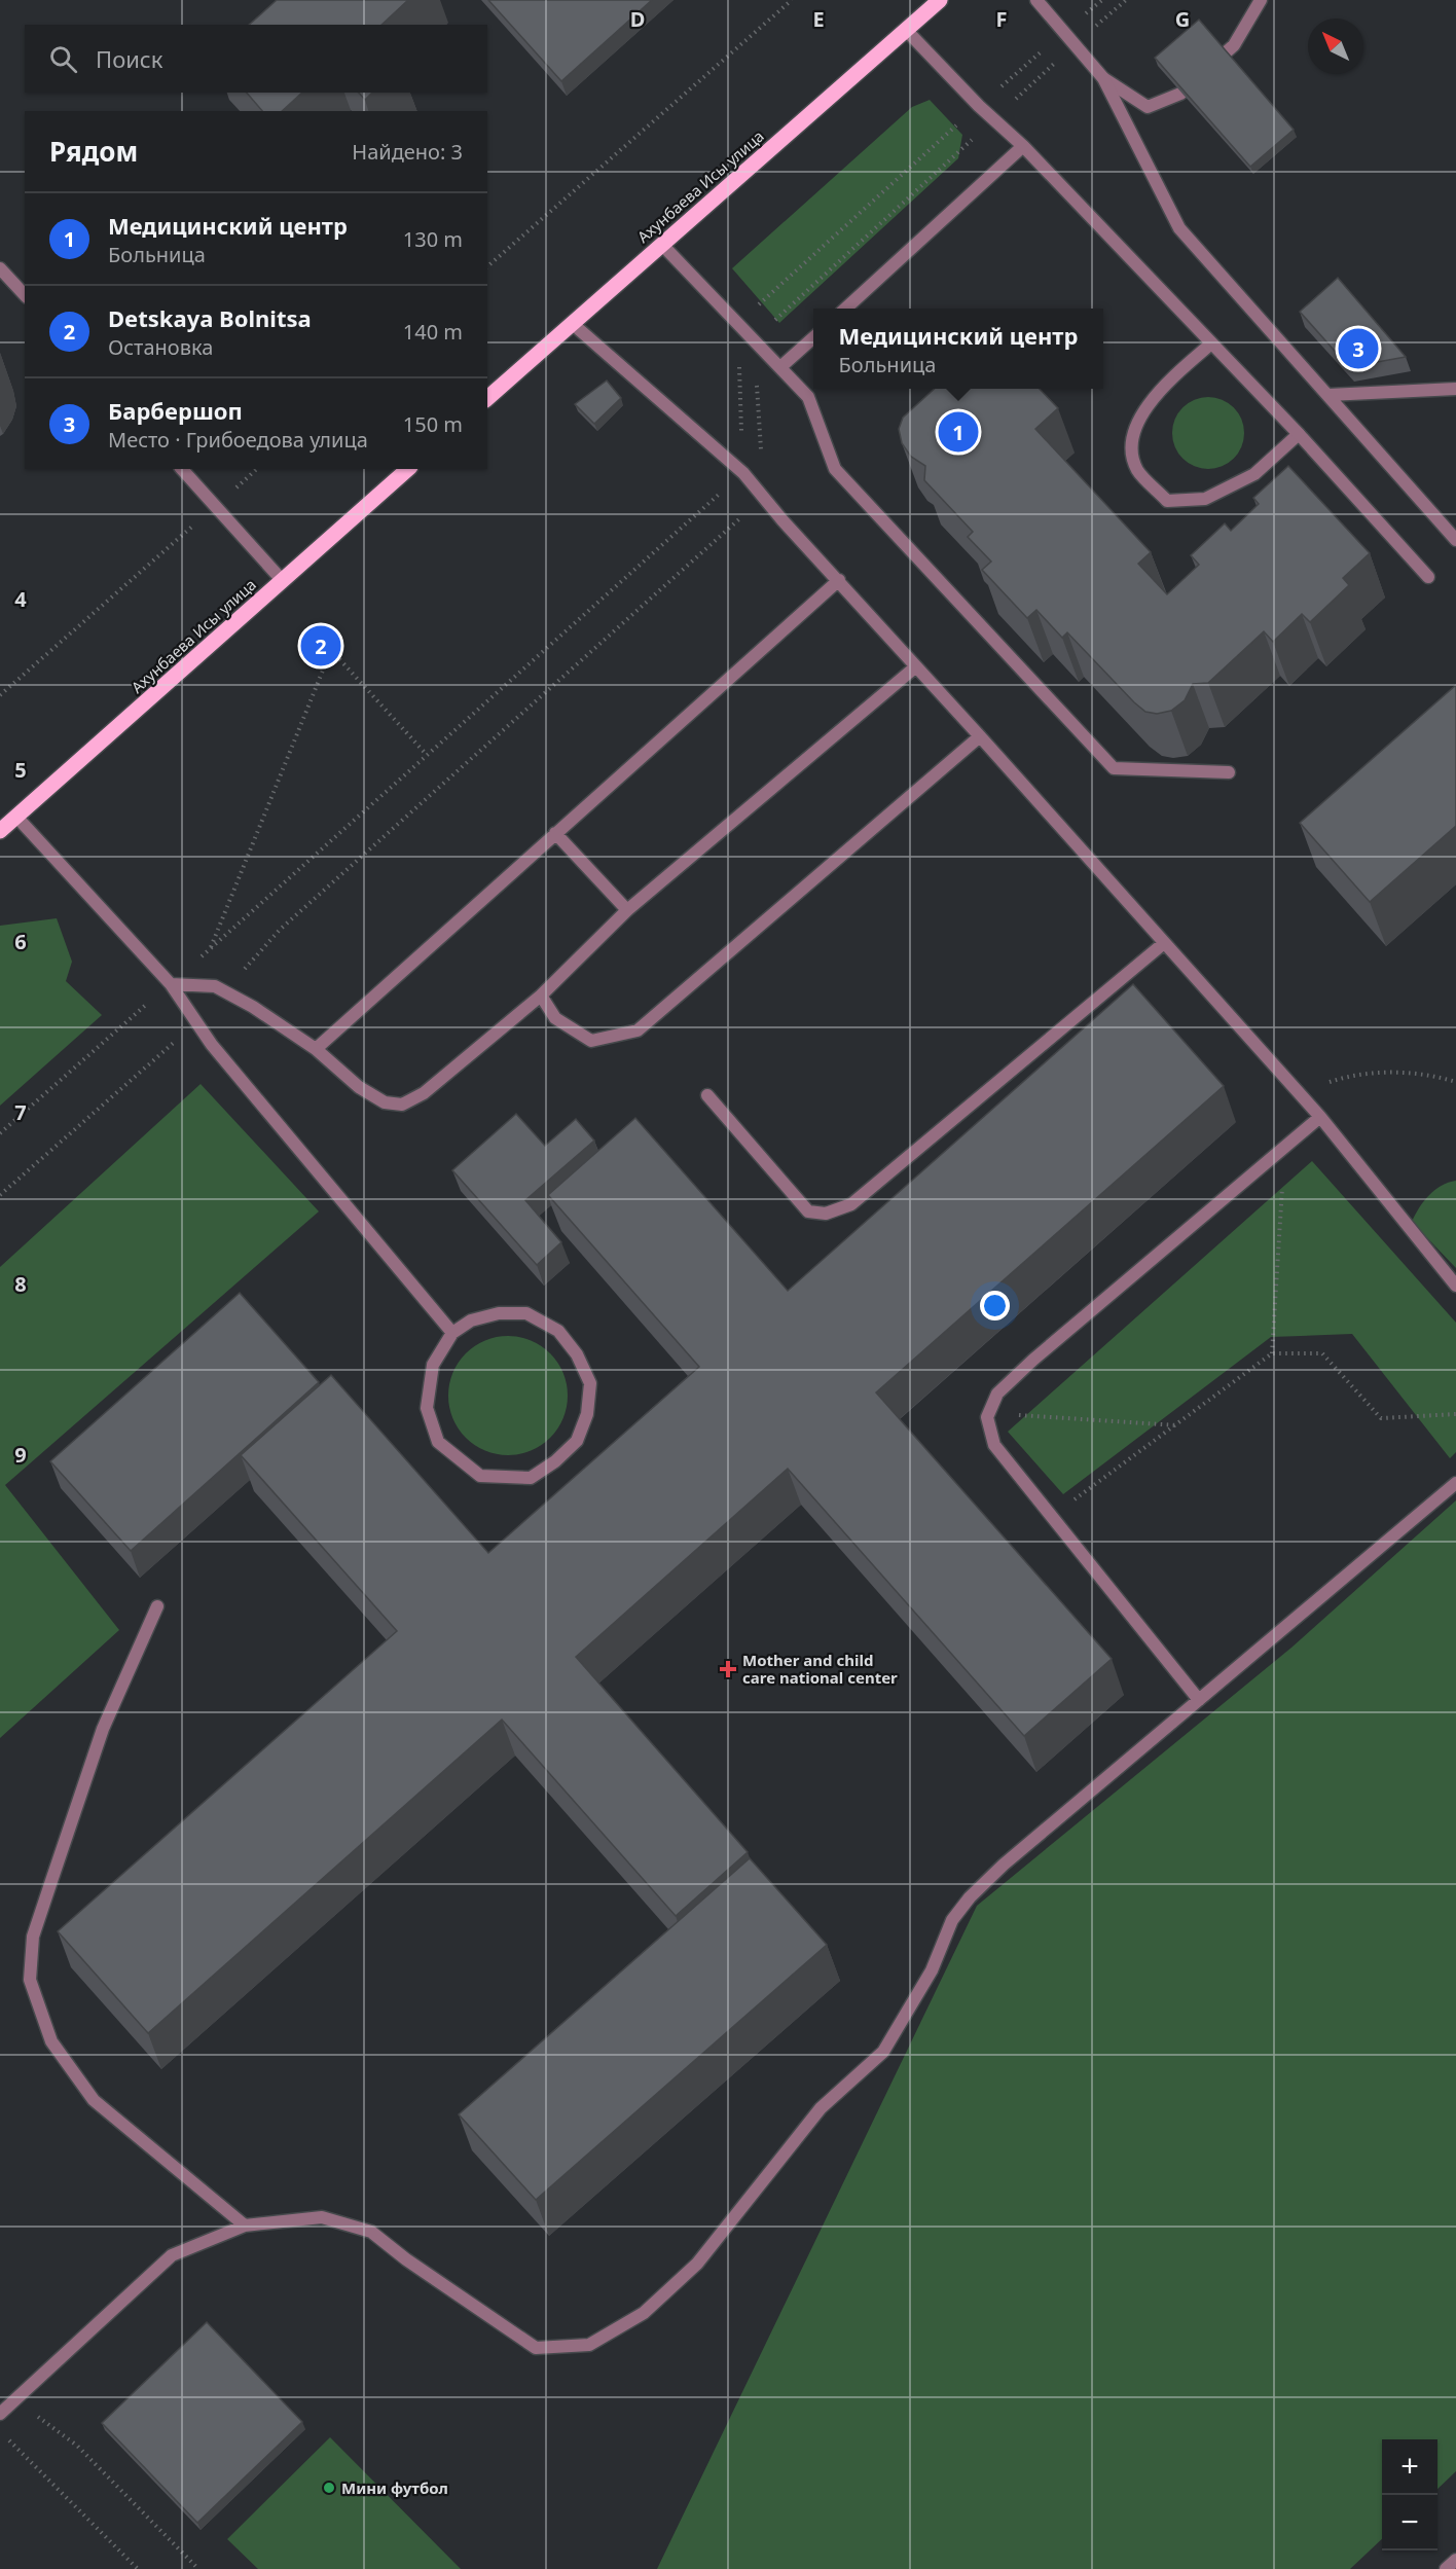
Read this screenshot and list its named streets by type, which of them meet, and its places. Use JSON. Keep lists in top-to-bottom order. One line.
{"streets":{"main road":["Ахунбаева Исы улица"]},"places":{"health":["Mother and child care national center"],"other":["Мини футбол"]},"north":"top left","page":{"search":"Поиск","heading":["Рядом","Найдено: 3"],"list":[{"mark":"1","name":"Медицинский центр","note":"Больница","value":"130 m"},{"mark":"2","name":"Detskaya Bolnitsa","note":"Остановка","value":"140 m"},{"mark":"3","name":"Барбершоп","note":"Место · Грибоедова улица","value":"150 m"}],"popup":["Медицинский центр","Больница"],"pins":["3","1","2"],"map_buttons":["+","−"]},"grid":{"columns":["D","E","F","G"],"rows":["4","5","6","7","8","9"]}}
